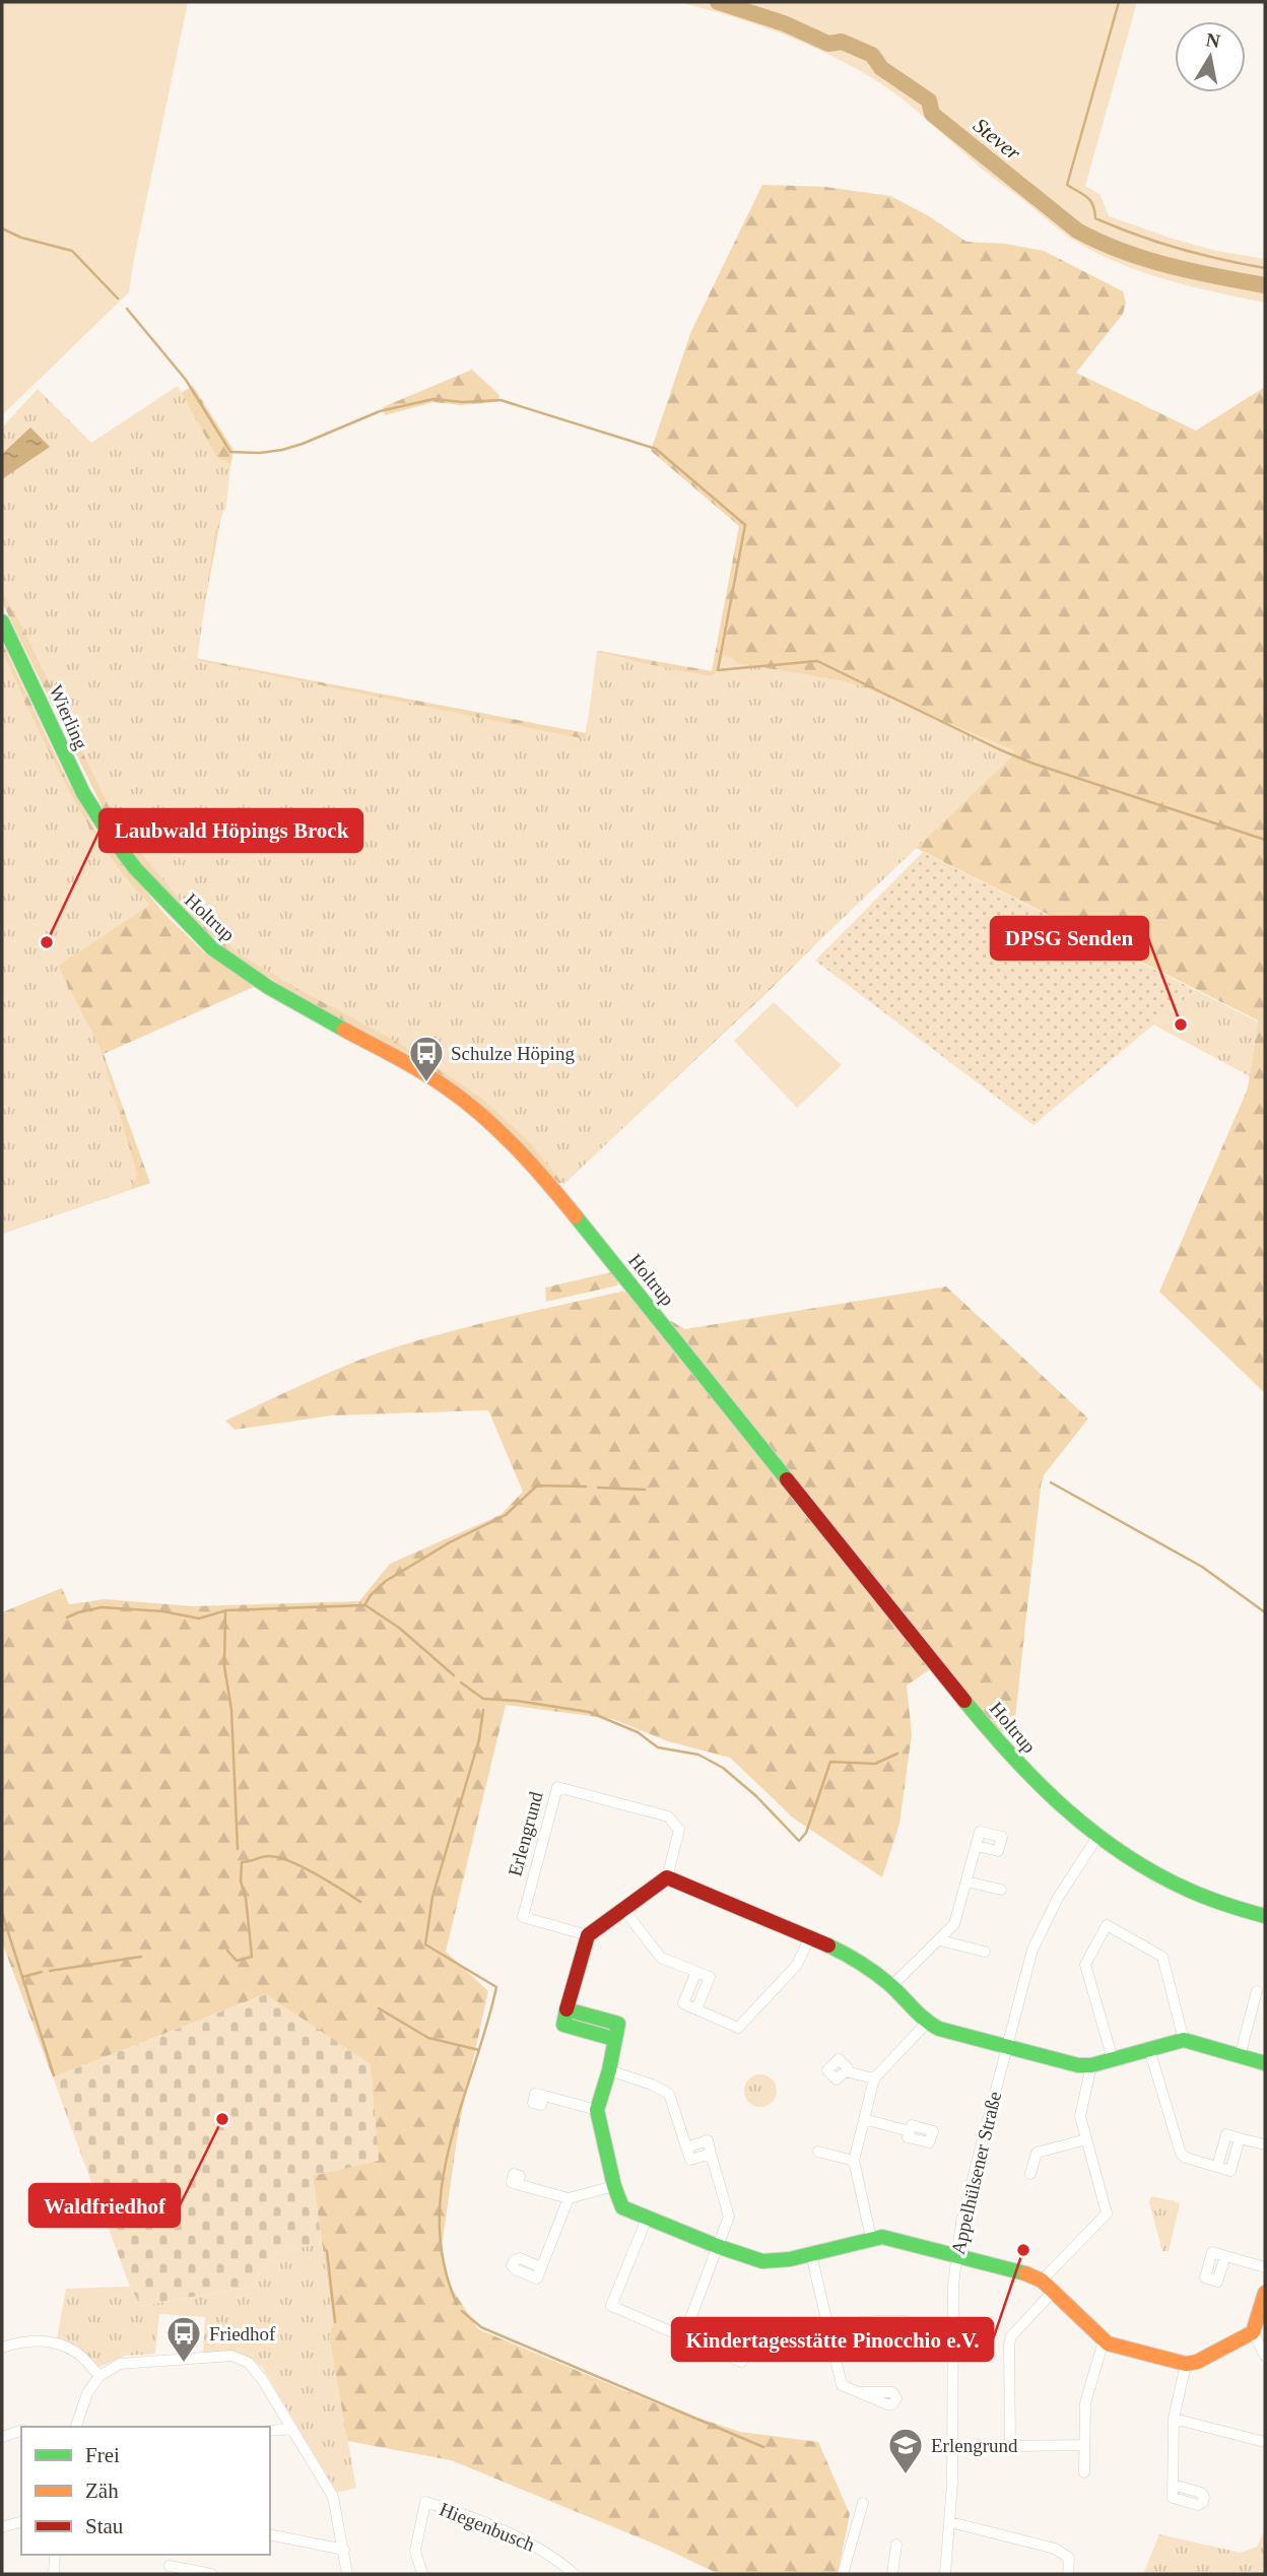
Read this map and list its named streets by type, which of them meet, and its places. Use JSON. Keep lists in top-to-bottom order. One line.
{"streets":{"main road":["Wierling","Holtrup"],"street":["Erlengrund","Appelhülsener Straße","Hiegenbusch"]},"crossings":[["Wierling","Holtrup"],["Holtrup","Appelhülsener Straße"]],"water":["Stever"],"places":{"other":["Laubwald Höpings Brock","DPSG Senden","Waldfriedhof","Kindertagesstätte Pinocchio e.V."],"bus stop":["Schulze Höping","Friedhof"],"school or university":["Erlengrund"]},"legend":["Frei","Zäh","Stau"],"north":"top"}
